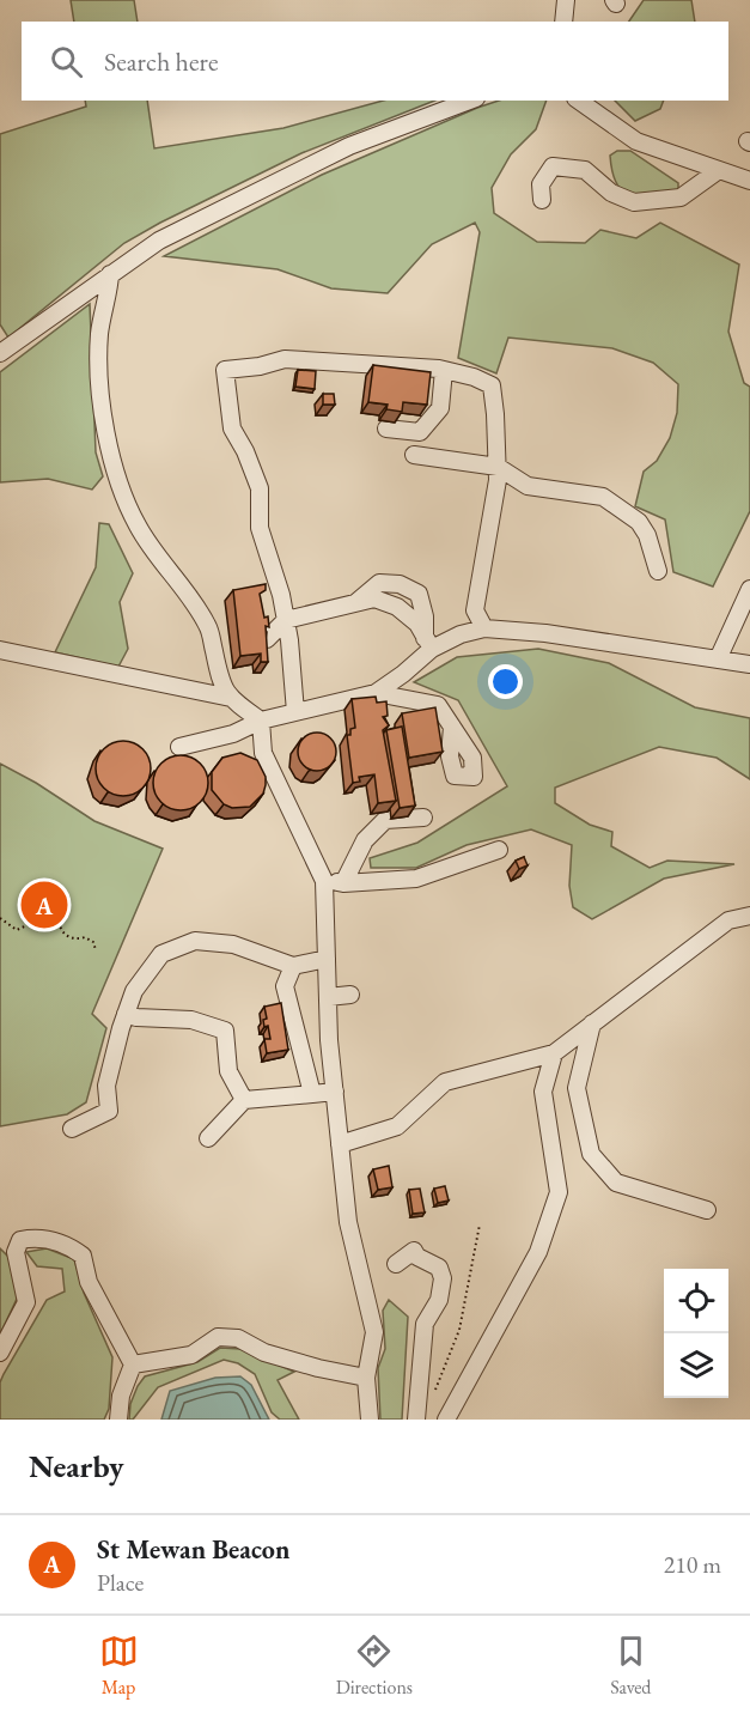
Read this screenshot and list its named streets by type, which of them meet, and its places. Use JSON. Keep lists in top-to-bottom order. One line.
{"page":{"search":"Search here","pins":"A","heading":"Nearby","list":[{"mark":"A","name":"St Mewan Beacon","note":"Place","value":"210 m"}],"nav":["Map","Directions","Saved"]}}
